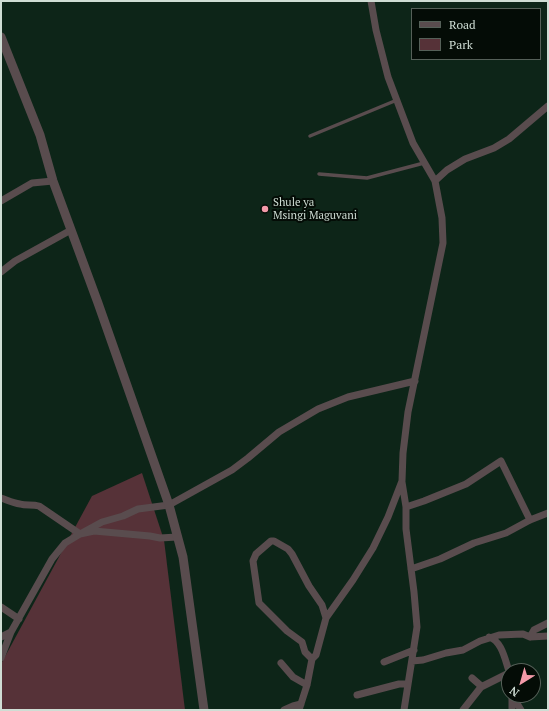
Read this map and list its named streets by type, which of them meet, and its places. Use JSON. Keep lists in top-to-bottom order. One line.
{"places":["Shule ya Msingi Maguvani"],"legend":["Road","Park"],"north":"bottom left"}
